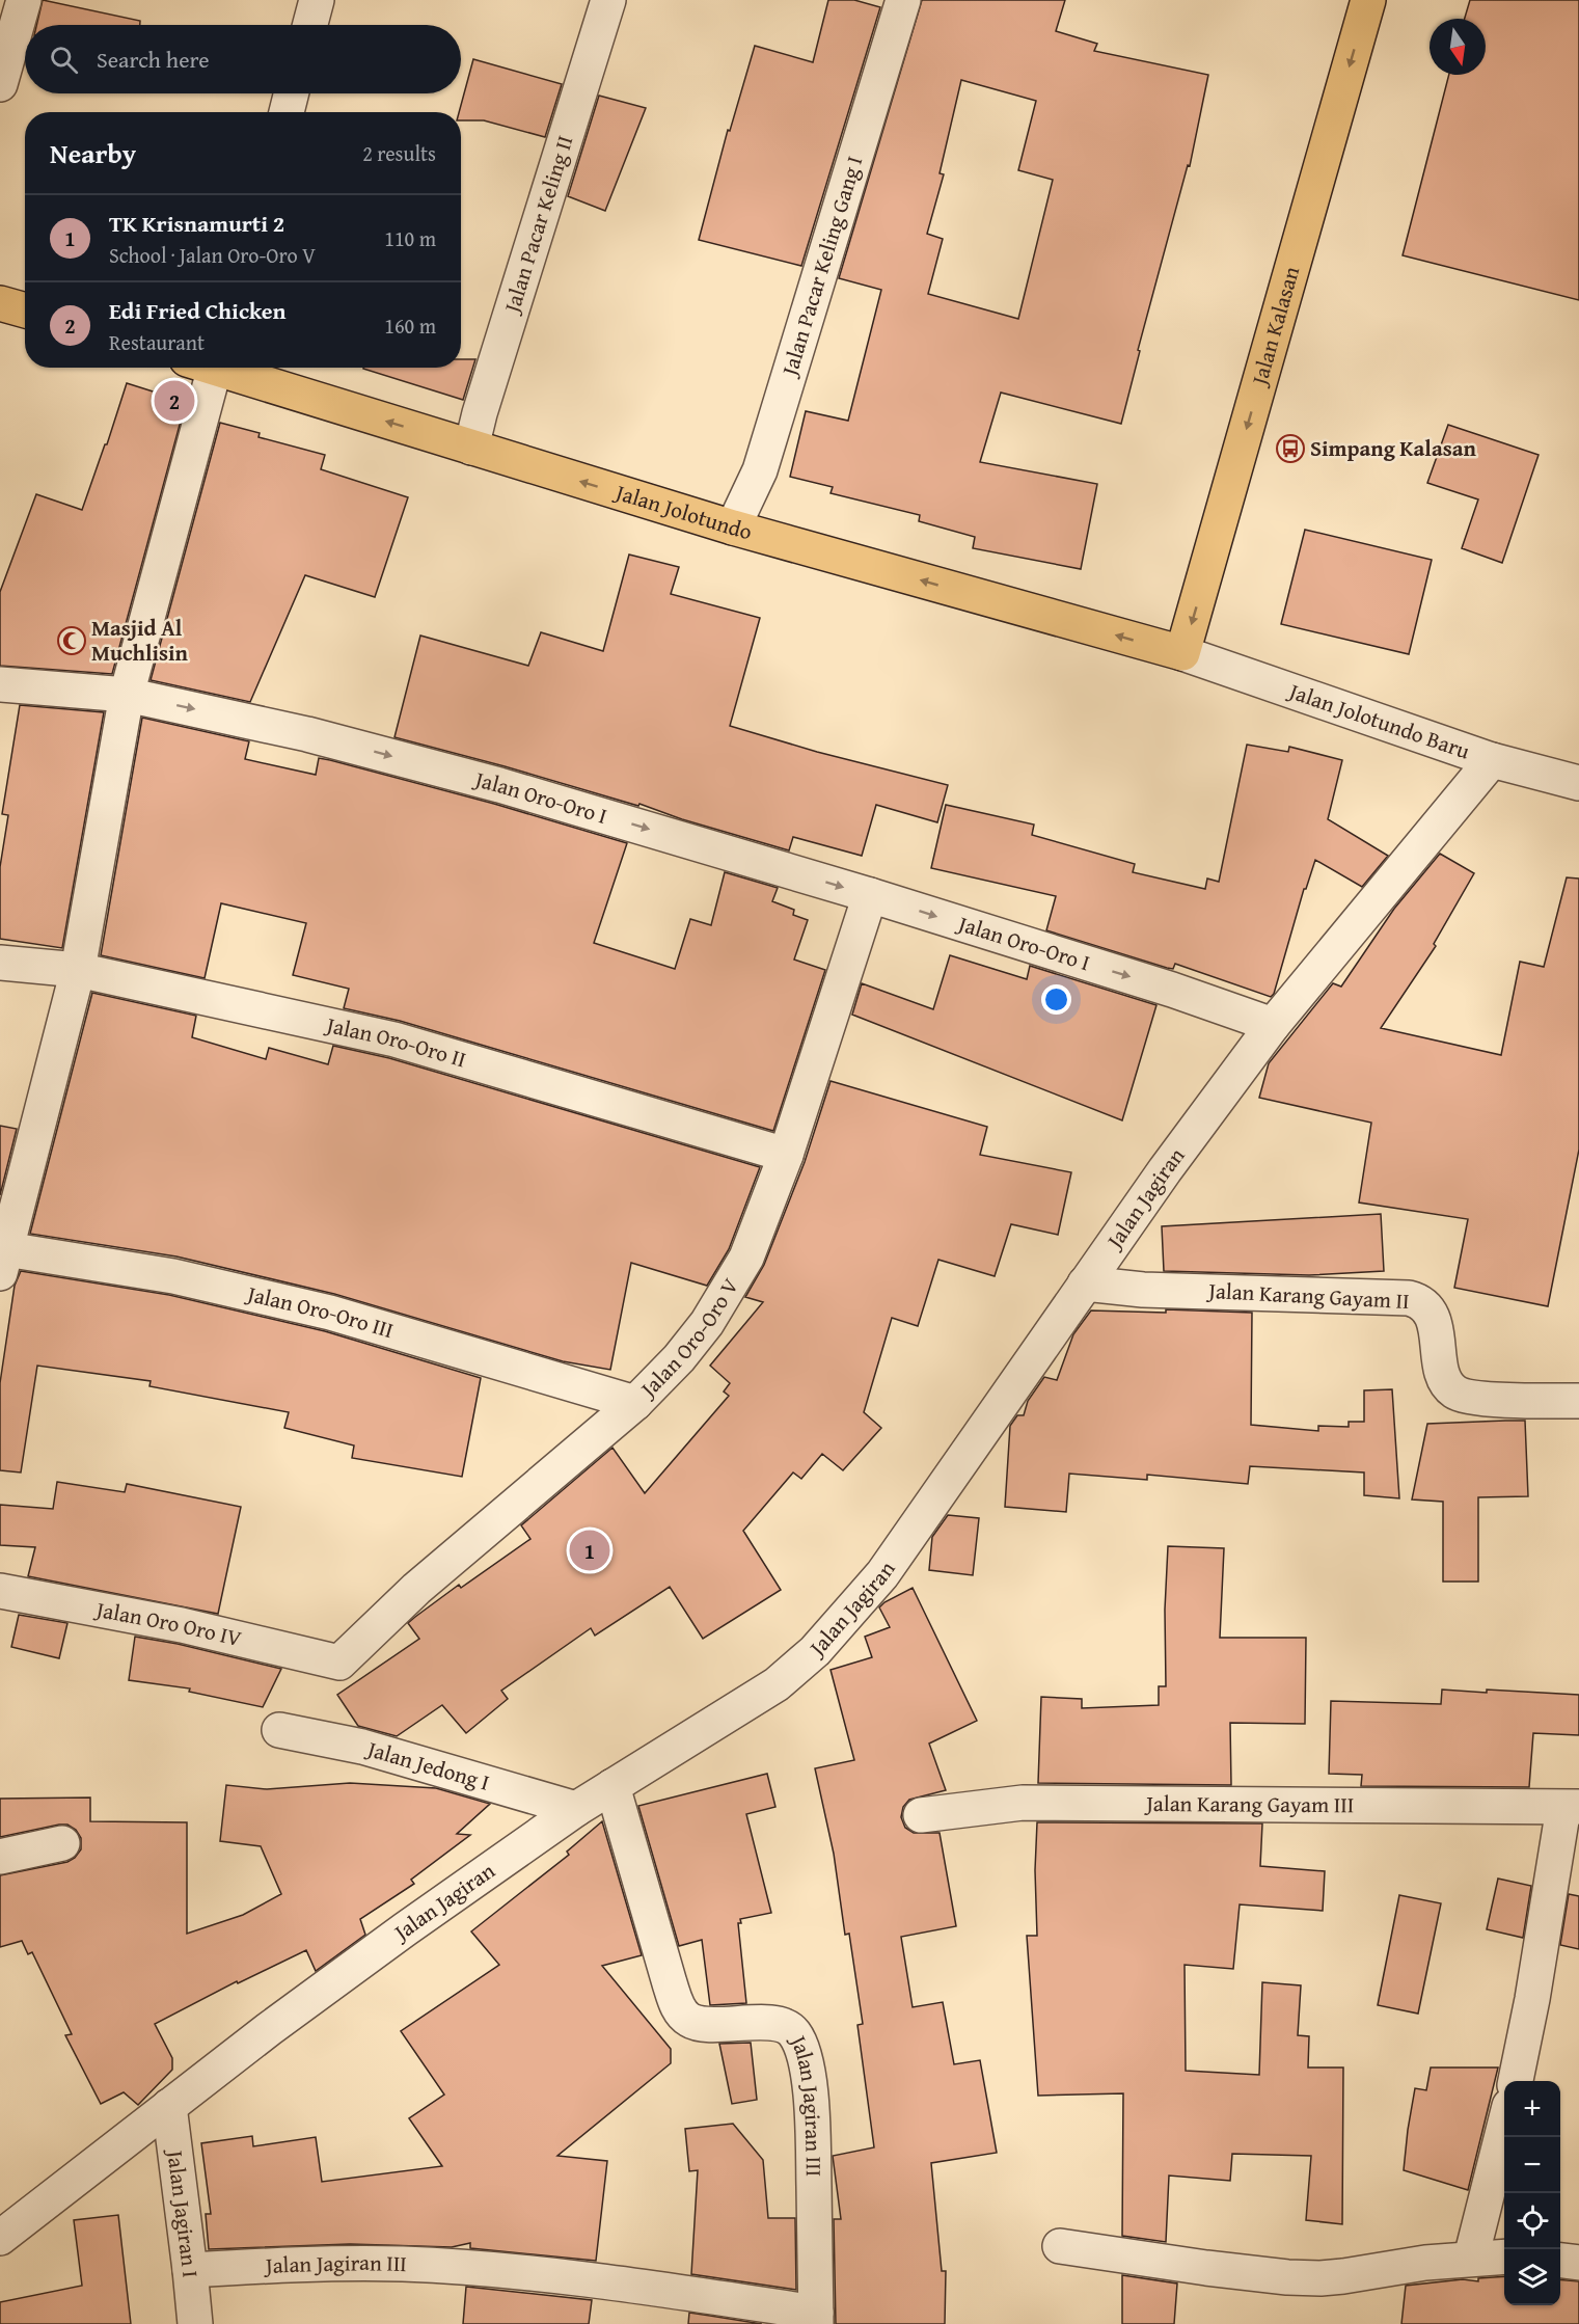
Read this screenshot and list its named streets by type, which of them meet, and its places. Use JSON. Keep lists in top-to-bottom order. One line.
{"streets":{"main road":["Jalan Kalasan","Jalan Jolotundo"],"street":["Jalan Pacar Keling II","Jalan Pacar Keling Gang I","Jalan Jolotundo Baru","Jalan Oro-Oro I","Jalan Oro-Oro II","Jalan Jagiran","Jalan Karang Gayam II","Jalan Oro-Oro III","Jalan Oro-Oro V","Jalan Oro Oro IV","Jalan Jedong I","Jalan Karang Gayam III","Jalan Jagiran III","Jalan Jagiran I"]},"crossings":[["Jalan Pacar Keling II","Jalan Jolotundo"],["Jalan Pacar Keling Gang I","Jalan Jolotundo"],["Jalan Kalasan","Jalan Jolotundo"],["Jalan Kalasan","Jalan Jolotundo Baru"],["Jalan Jolotundo","Jalan Jolotundo Baru"],["Jalan Jolotundo Baru","Jalan Jagiran"],["Jalan Oro-Oro I","Jalan Jagiran"],["Jalan Oro-Oro I","Jalan Oro-Oro V"],["Jalan Oro-Oro II","Jalan Oro-Oro V"],["Jalan Jagiran","Jalan Karang Gayam II"],["Jalan Jagiran","Jalan Jedong I"],["Jalan Jagiran","Jalan Jagiran III"],["Jalan Jagiran","Jalan Jagiran I"],["Jalan Oro-Oro III","Jalan Oro-Oro V"],["Jalan Oro-Oro V","Jalan Oro Oro IV"],["Jalan Jagiran III","Jalan Jagiran I"]],"one_way":["Jalan Kalasan","Jalan Jolotundo","Jalan Oro-Oro I"],"places":{"bus stop":["Simpang Kalasan"],"mosque":["Masjid Al Muchlisin"]},"north":"bottom","page":{"search":"Search here","heading":["Nearby","2 results"],"list":[{"mark":"1","name":"TK Krisnamurti 2","note":"School · Jalan Oro-Oro V","value":"110 m"},{"mark":"2","name":"Edi Fried Chicken","note":"Restaurant","value":"160 m"}],"pins":["2","1"],"map_buttons":["+","−"]}}
